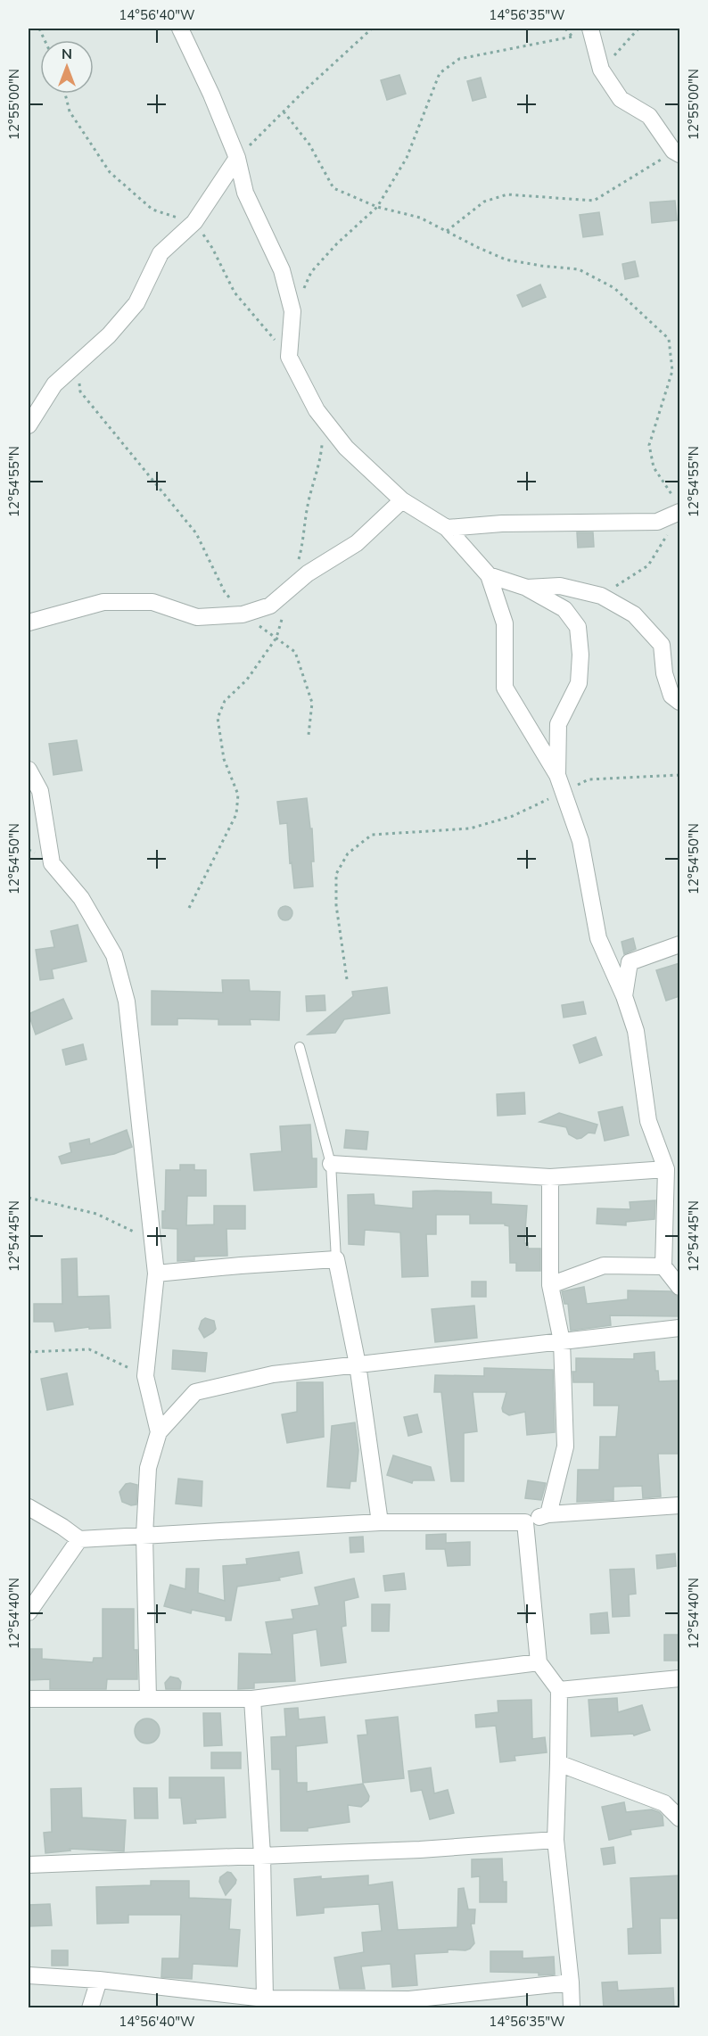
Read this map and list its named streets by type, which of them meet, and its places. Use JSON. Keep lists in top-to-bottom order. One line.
{"north":"top","coordinates":["14°56'40\"W","14°56'35\"W","12°55'00\"N","12°54'55\"N","12°54'50\"N","12°54'45\"N","12°54'40\"N"]}
